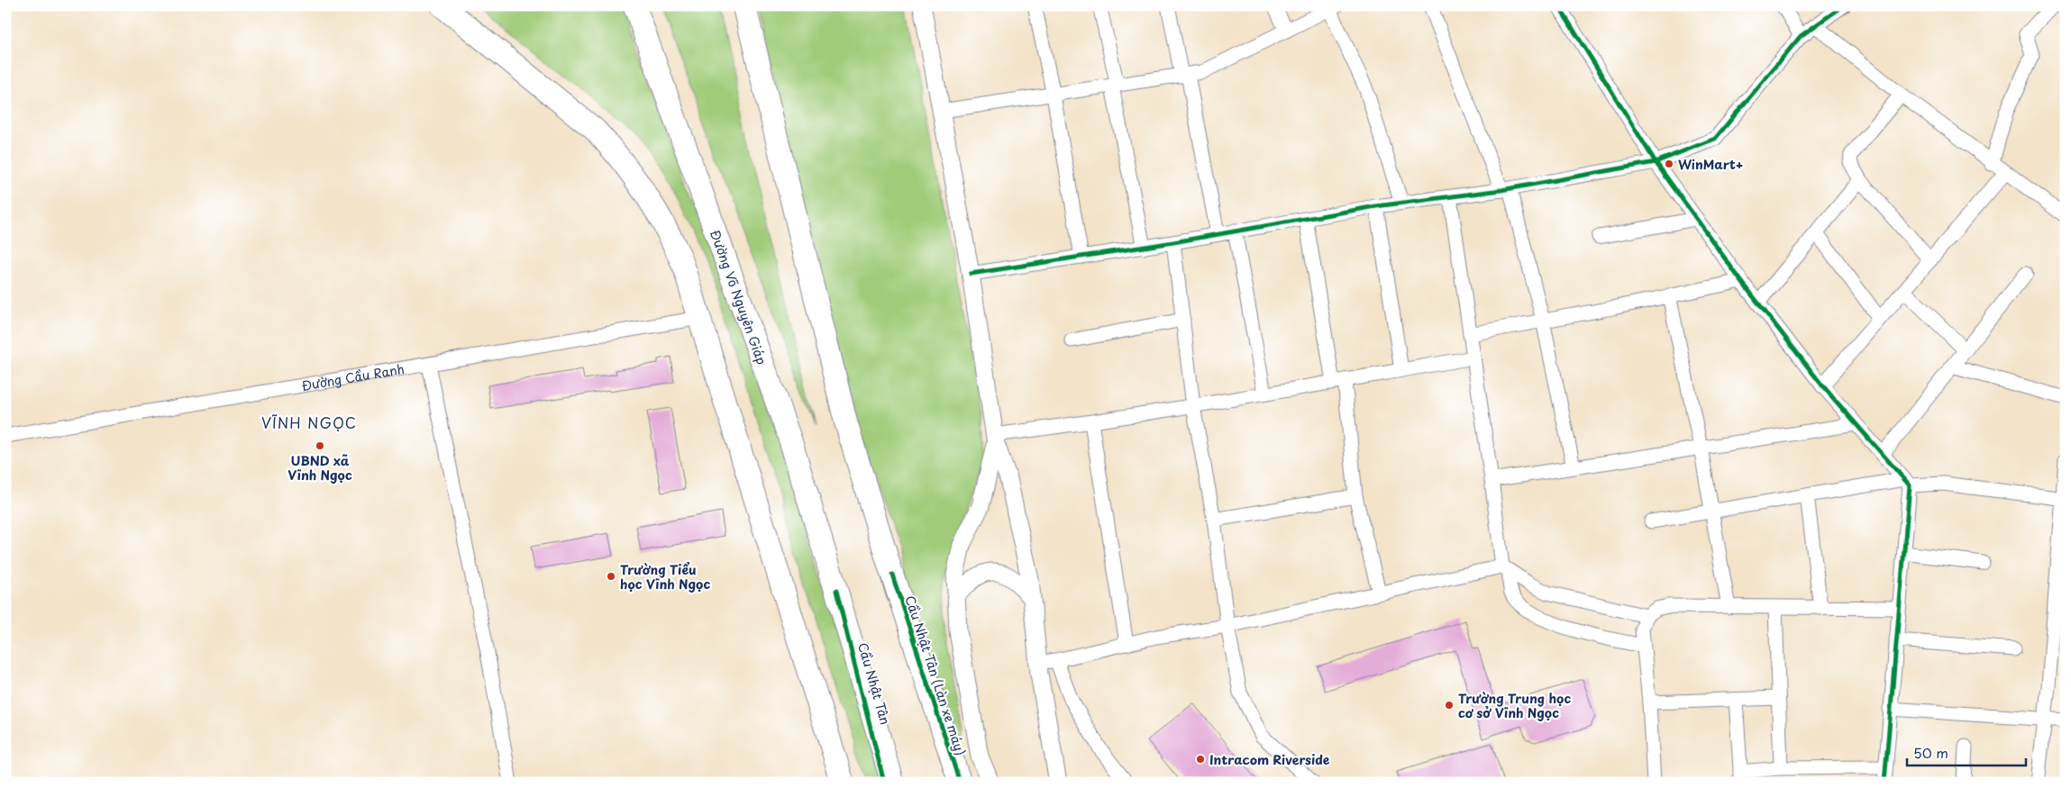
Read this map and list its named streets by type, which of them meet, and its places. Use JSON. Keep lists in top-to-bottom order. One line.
{"streets":{"highway":["Đường Võ Nguyên Giáp","Cầu Nhật Tân (Làn xe máy)","Cầu Nhật Tân"],"street":["Đường Cầu Ranh"]},"crossings":[["Đường Võ Nguyên Giáp","Cầu Nhật Tân"]],"districts":["VĨNH NGỌC"],"places":["WinMart+","UBND xã Vĩnh Ngọc","Trường Tiểu học Vĩnh Ngọc","Trường Trung học cơ sở Vĩnh Ngọc","Intracom Riverside"],"scale_bar":"50 m"}
